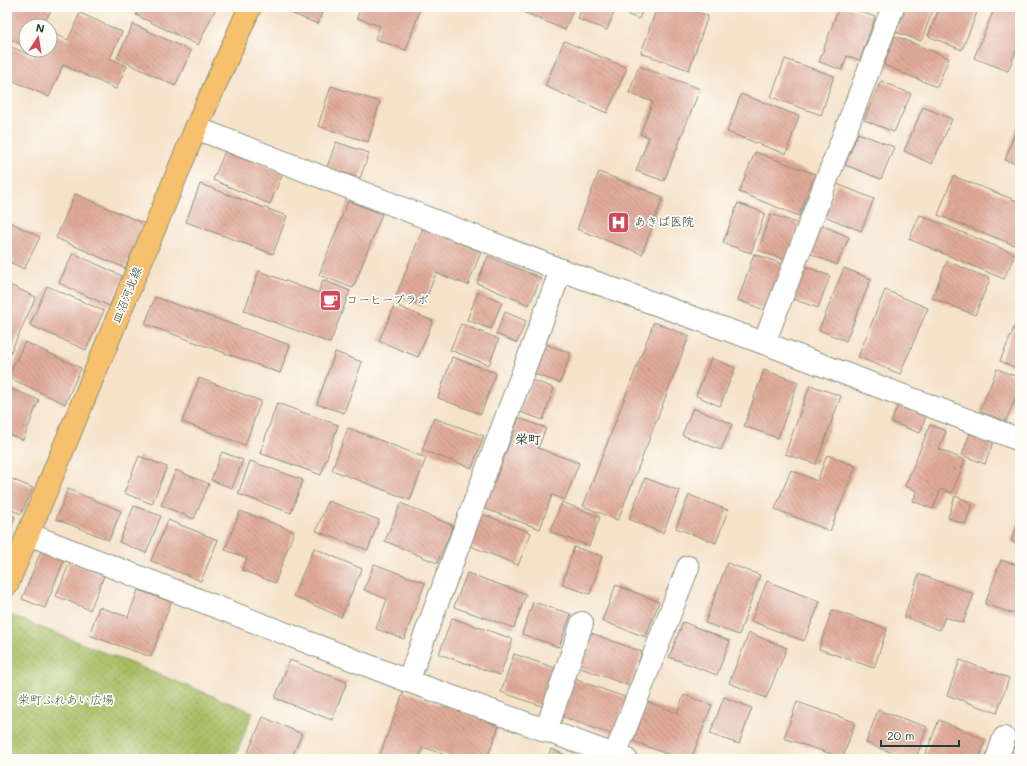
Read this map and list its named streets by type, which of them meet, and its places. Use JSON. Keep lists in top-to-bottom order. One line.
{"streets":{"main road":["皿沼河北線"]},"districts":["栄町"],"parks":["栄町ふれあい広場"],"places":{"hospital":["あきば医院"],"cafe":["コーヒーブラボ"]},"scale_bar":"20 m","north":"top"}
